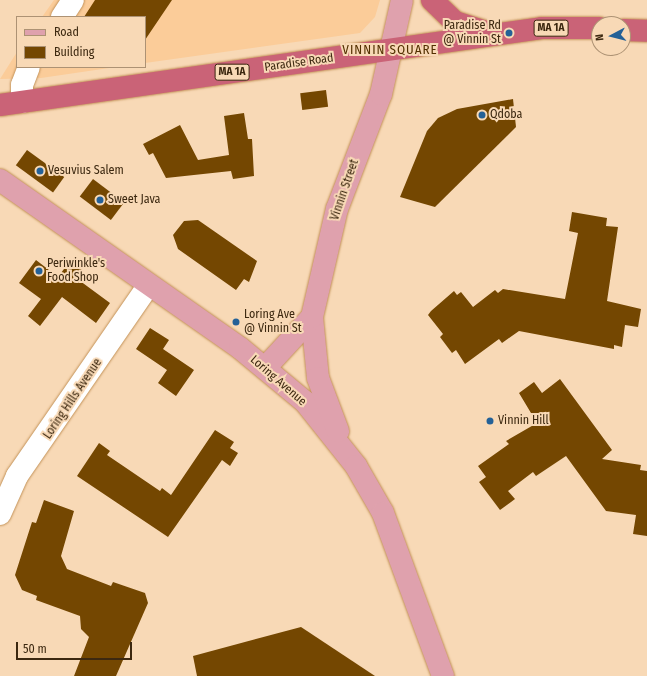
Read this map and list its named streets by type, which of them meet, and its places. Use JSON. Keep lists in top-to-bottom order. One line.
{"streets":{"highway":["MA 1A","Paradise Road"],"main road":["Vinnin Street","Loring Avenue"],"street":["Loring Hills Avenue"]},"crossings":[["Paradise Road","Vinnin Street"],["Vinnin Street","Loring Avenue"],["Loring Avenue","Loring Hills Avenue"]],"districts":["VINNIN SQUARE"],"places":["Paradise Rd @ Vinnin St","Qdoba","Vesuvius Salem","Sweet Java","Periwinkle's Food Shop","Loring Ave @ Vinnin St","Vinnin Hill"],"legend":["Road","Building"],"scale_bar":"50 m","north":"left"}
